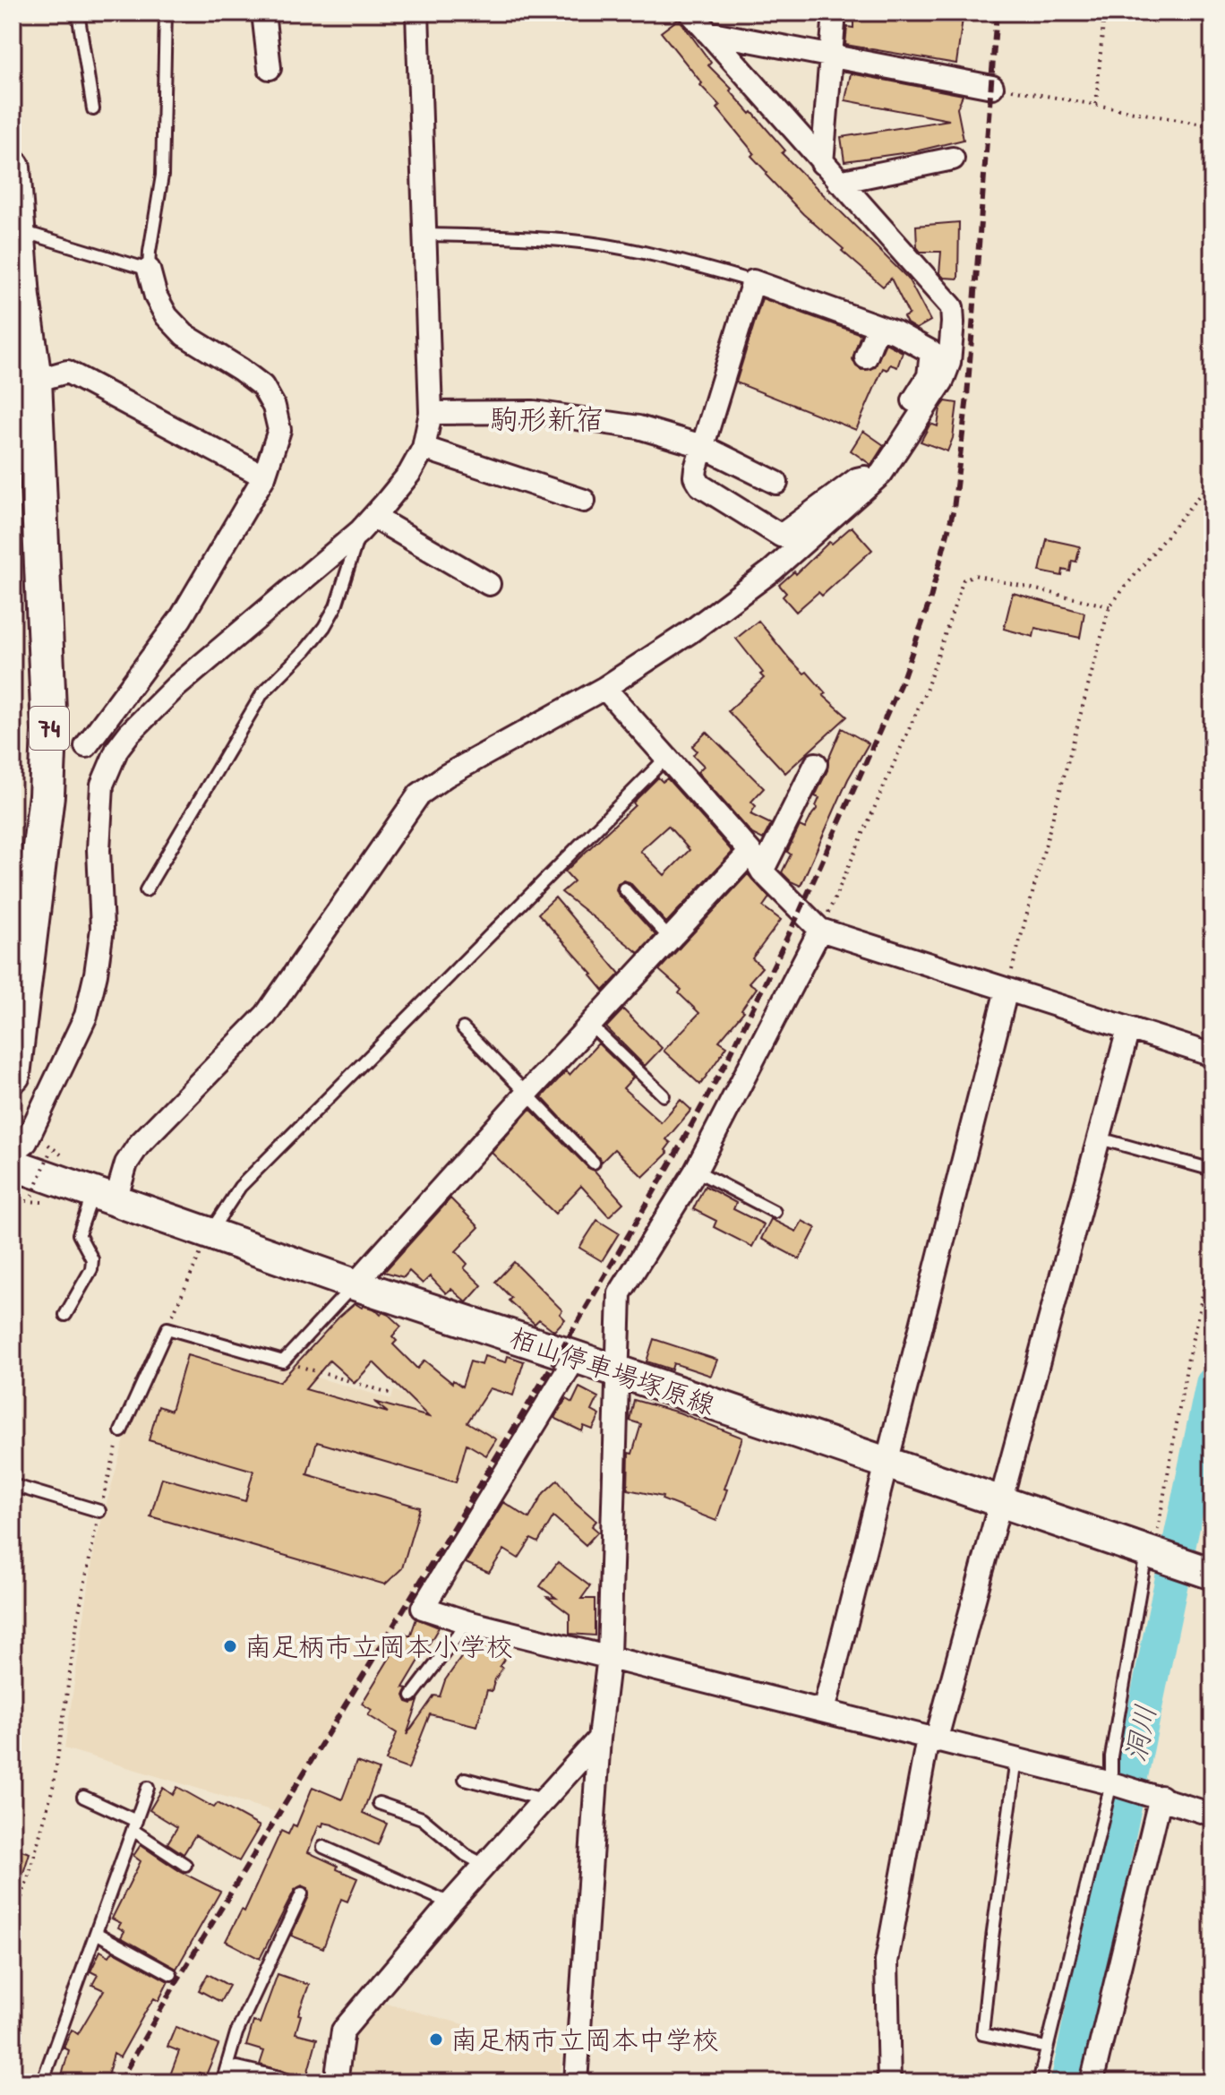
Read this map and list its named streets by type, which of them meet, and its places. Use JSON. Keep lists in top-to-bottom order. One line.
{"streets":{"main road":["74","栢山停車場塚原線"]},"districts":["駒形新宿"],"water":["洞川"],"places":["南足柄市立岡本小学校","南足柄市立岡本中学校"]}
